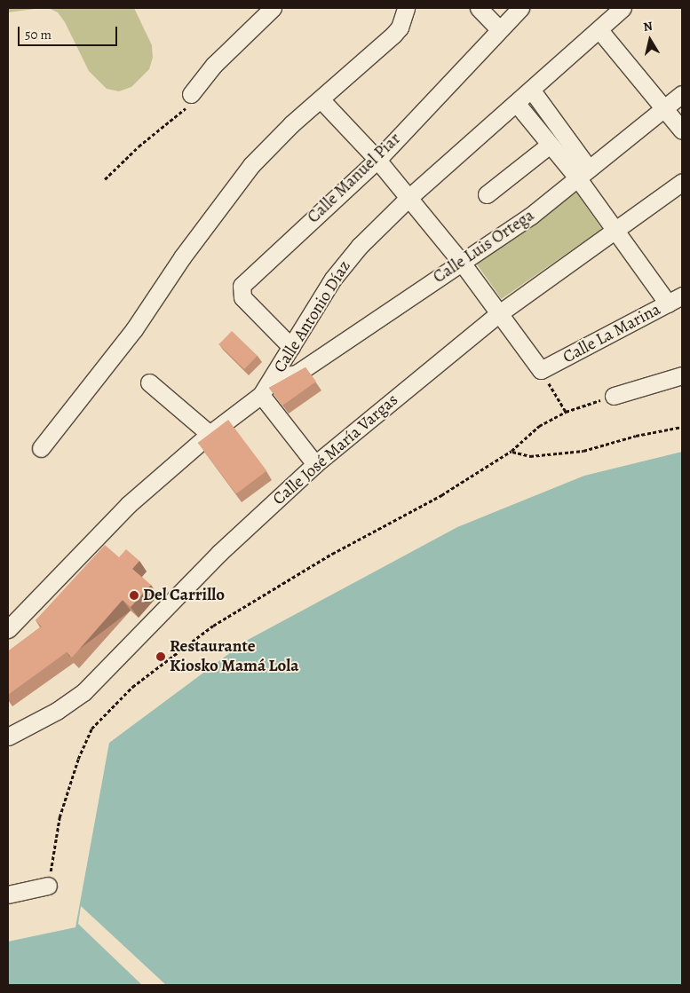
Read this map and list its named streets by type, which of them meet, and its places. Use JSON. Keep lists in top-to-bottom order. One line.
{"streets":{"street":["Calle Manuel Piar","Calle Luis Ortega","Calle Antonio Díaz","Calle La Marina","Calle José María Vargas"]},"crossings":[["Calle Manuel Piar","Calle Antonio Díaz"],["Calle Luis Ortega","Calle Antonio Díaz"]],"places":["Del Carrillo","Restaurante Kiosko Mamá Lola"],"scale_bar":"50 m","north":"top"}
